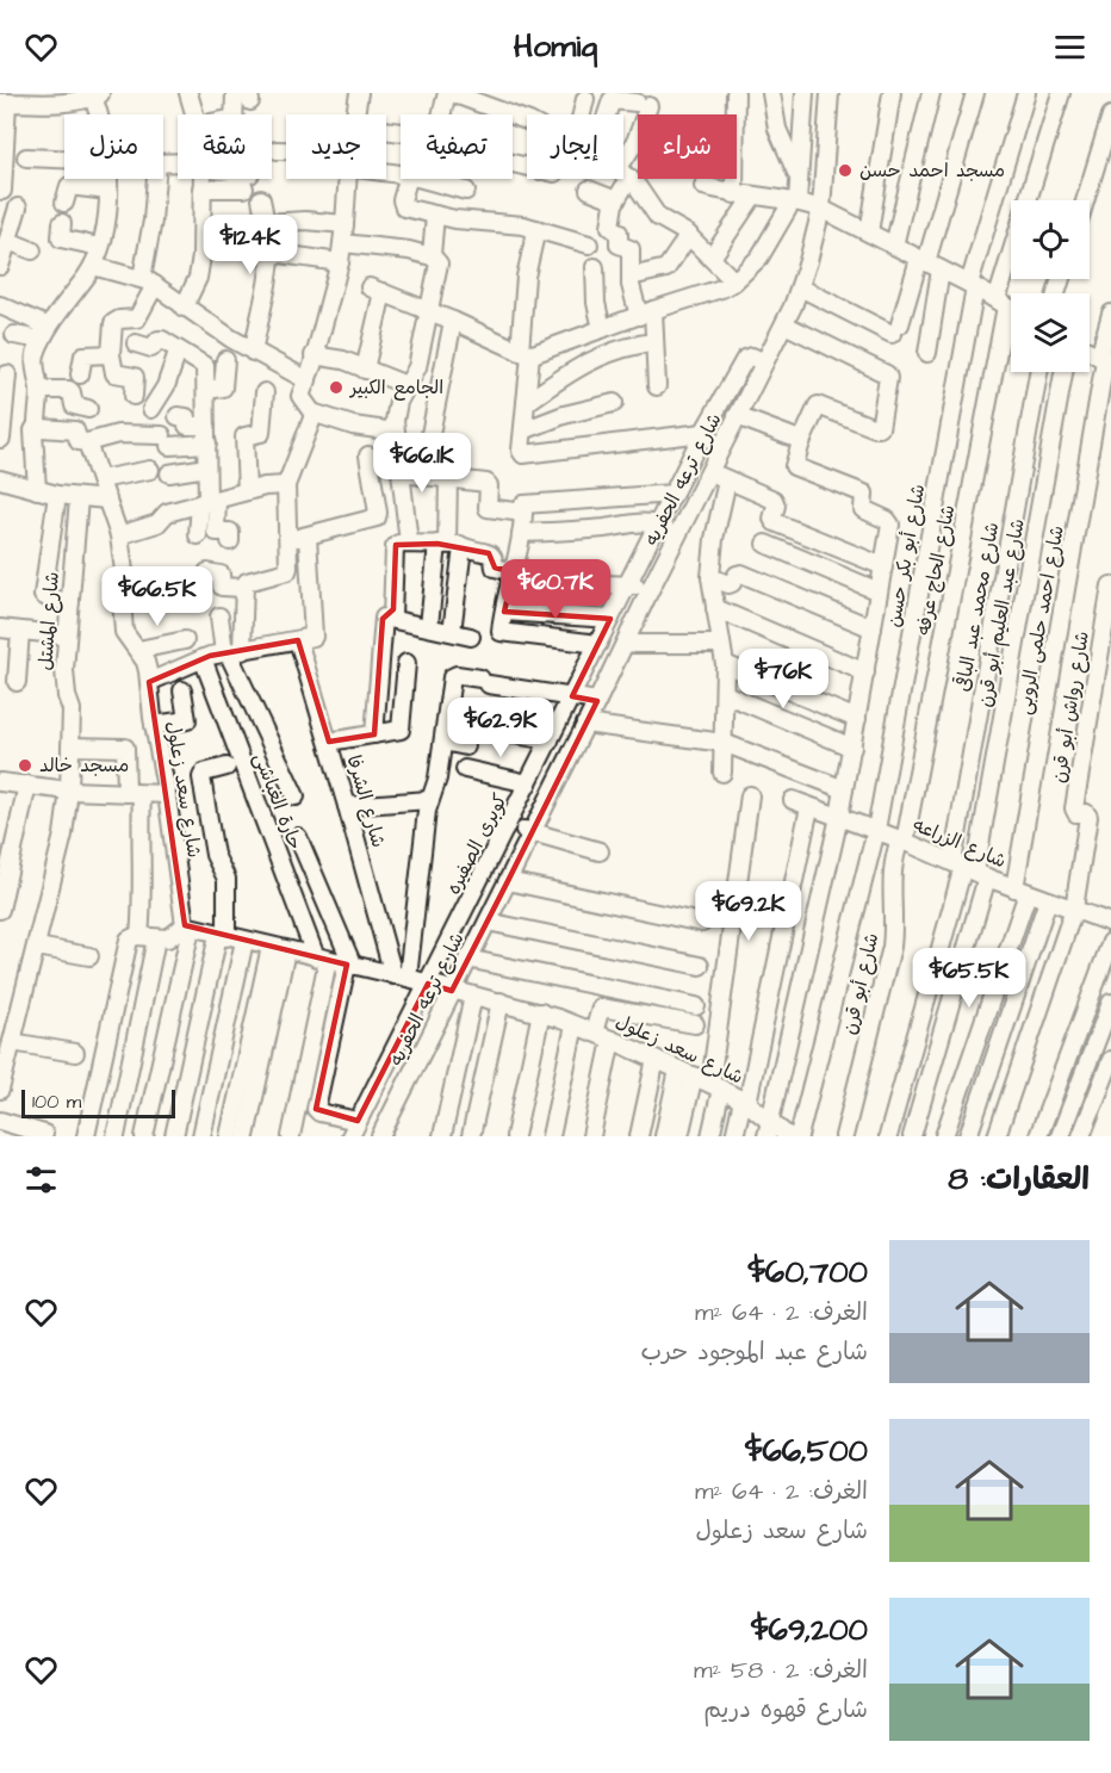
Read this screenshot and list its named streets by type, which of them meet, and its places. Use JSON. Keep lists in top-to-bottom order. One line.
{"streets":{"street":["شارع ترعه الحفريه","شارع أبو بكر حسن","شارع الحاج عرفه","شارع محمد عبد الباقى","شارع عبد العليم أبو قرن","شارع احمد حلمى الروبى","شارع المشتل","شارع رواش أبو قرن","شارع سعد زعلول","حارة الغباشى","شارع الشرفا","شارع الزراعه","كوبرى الصفيره","شارع أبو قرن"]},"crossings":[["شارع ترعه الحفريه","شارع سعد زعلول"],["شارع ترعه الحفريه","كوبرى الصفيره"],["شارع أبو بكر حسن","شارع سعد زعلول"],["شارع أبو بكر حسن","شارع الزراعه"],["شارع الحاج عرفه","شارع الزراعه"],["شارع الحاج عرفه","شارع أبو قرن"],["شارع محمد عبد الباقى","شارع عبد العليم أبو قرن"],["شارع محمد عبد الباقى","شارع الزراعه"],["شارع عبد العليم أبو قرن","شارع الزراعه"],["شارع احمد حلمى الروبى","شارع الزراعه"],["شارع رواش أبو قرن","شارع الزراعه"],["شارع سعد زعلول","حارة الغباشى"],["شارع سعد زعلول","شارع الشرفا"],["شارع سعد زعلول","كوبرى الصفيره"],["شارع الزراعه","شارع أبو قرن"]],"places":["مسجد احمد حسن","الجامع الكبير","مسجد خالد"],"scale_bar":"100 m","page":{"header":"Homiq","chip":["شراء","إيجار","تصفية","جديد","شقة","منزل"],"price":["$124K","$66.1K","$60.7K","$66.5K","$76K","$62.9K","$69.2K","$65.5K"],"scale":"100 m","heading":"العقارات: 8","list":[{"name":"$60,700","note":"الغرف: 2 · 64 m² · شارع عبد الموجود حرب"},{"name":"$66,500","note":"الغرف: 2 · 64 m² · شارع سعد زعلول"},{"name":"$69,200","note":"الغرف: 2 · 58 m² · شارع قهوه دريم"}]}}
